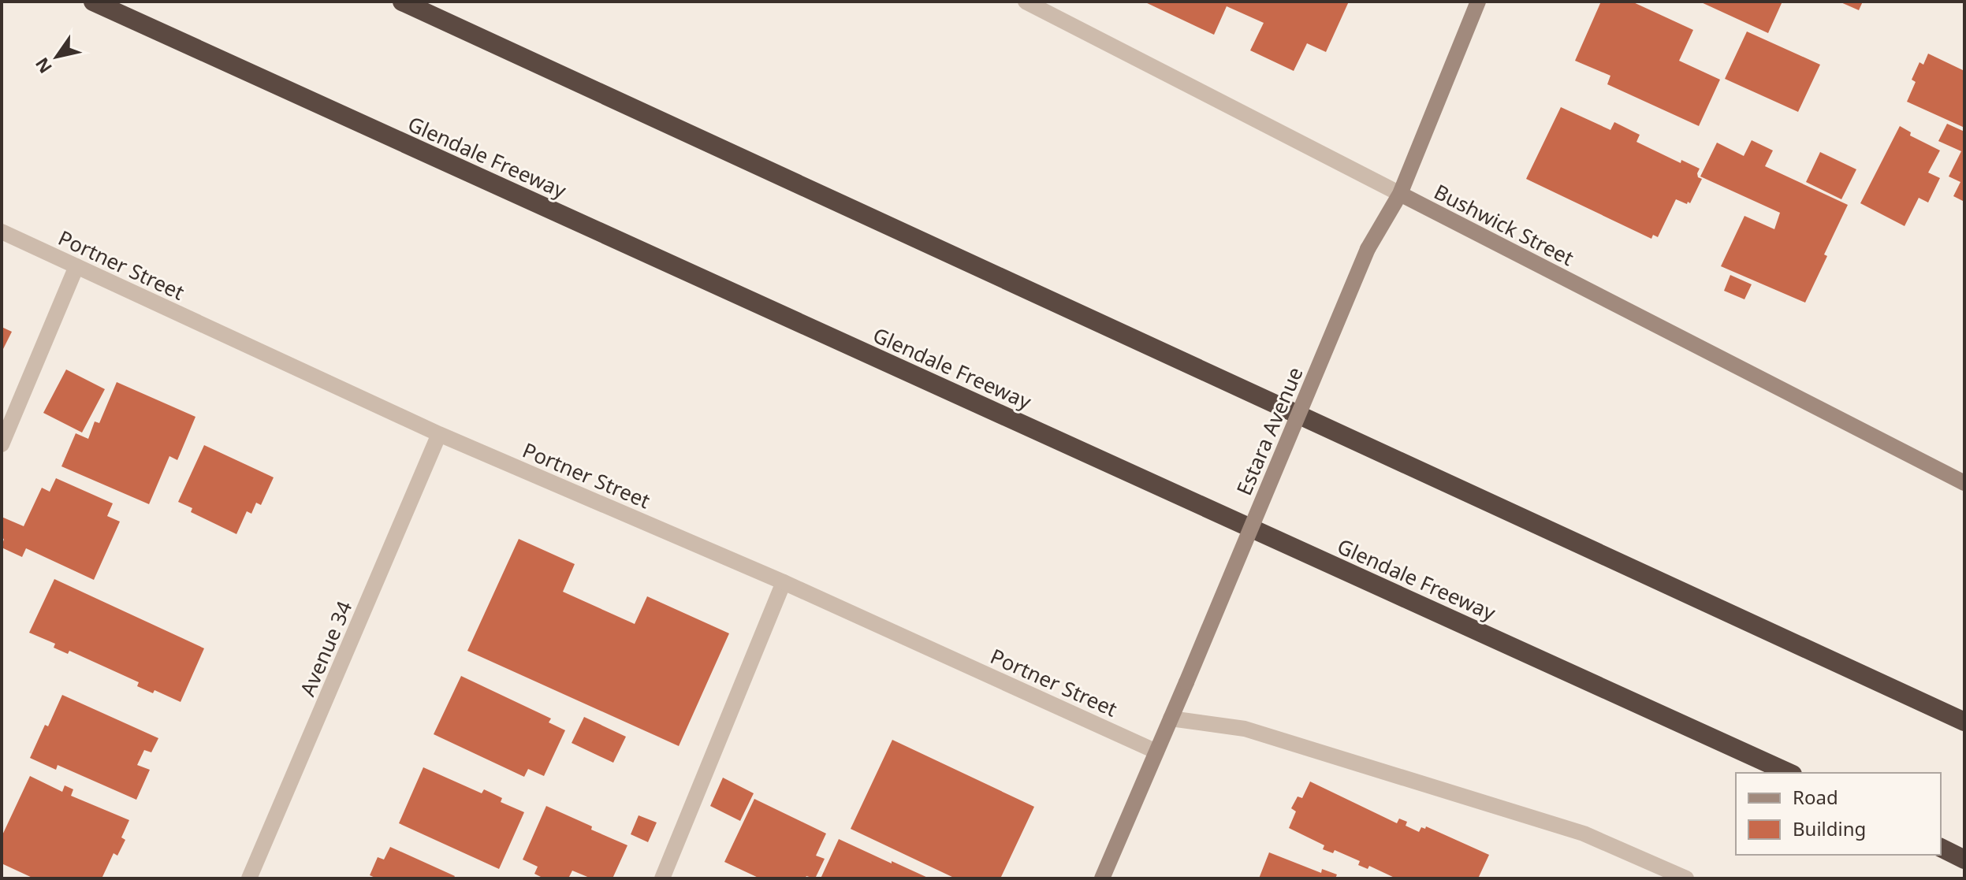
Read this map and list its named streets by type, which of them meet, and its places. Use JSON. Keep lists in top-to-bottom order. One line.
{"streets":{"highway":["Glendale Freeway"],"street":["Bushwick Street","Portner Street","Estara Avenue","Avenue 34"]},"crossings":[["Bushwick Street","Estara Avenue"],["Portner Street","Estara Avenue"],["Portner Street","Avenue 34"]],"legend":["Road","Building"],"north":"bottom left"}
